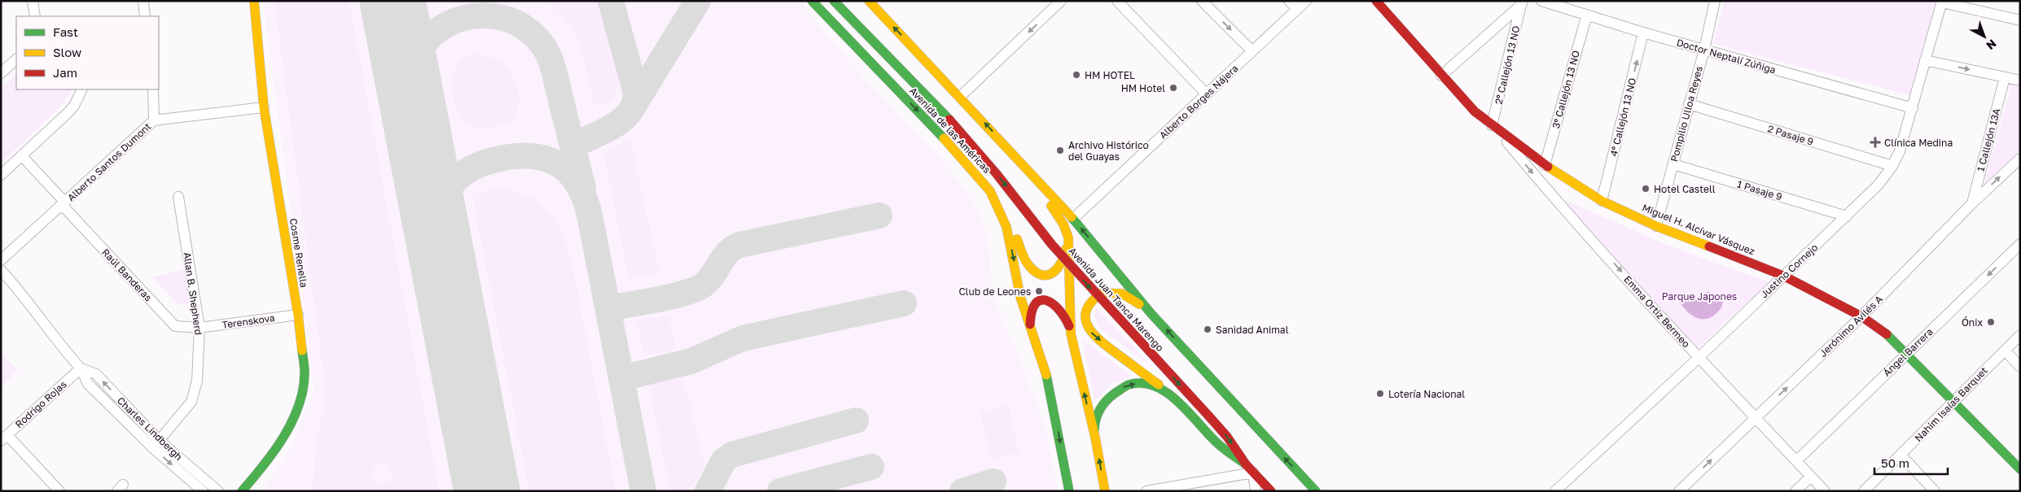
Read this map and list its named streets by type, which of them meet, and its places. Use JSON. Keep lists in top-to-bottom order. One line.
{"streets":{"main road":["Avenida de las Américas","Miguel H. Alcívar Vásquez","Cosme Renella","Avenida Juan Tanca Marengo"],"street":["Doctor Neptalí Zúñiga","2º Callejón 13 NO","3º Callejón 13 NO","Alberto Borges Nájera","Pompilio Ulloa Reyes","4º Callejón 13 NO","2 Pasaje 9","1 Callejón 13A","Alberto Santos Dumont","1 Pasaje 9","Justino Cornejo","Raúl Banderas","Allan B. Shepherd","Emma Ortiz Bermeo","Terenskova","Jerónimo Avilés A","Ángel Barrera","Rodrigo Rojas","Nahim Isaías Barquet","Charles Lindbergh"]},"crossings":[["Doctor Neptalí Zúñiga","3º Callejón 13 NO"],["Doctor Neptalí Zúñiga","Pompilio Ulloa Reyes"],["Doctor Neptalí Zúñiga","4º Callejón 13 NO"],["Doctor Neptalí Zúñiga","Justino Cornejo"],["2º Callejón 13 NO","Miguel H. Alcívar Vásquez"],["2º Callejón 13 NO","Emma Ortiz Bermeo"],["3º Callejón 13 NO","Miguel H. Alcívar Vásquez"],["Alberto Borges Nájera","Avenida Juan Tanca Marengo"],["Pompilio Ulloa Reyes","2 Pasaje 9"],["Pompilio Ulloa Reyes","1 Pasaje 9"],["Pompilio Ulloa Reyes","Miguel H. Alcívar Vásquez"],["4º Callejón 13 NO","Miguel H. Alcívar Vásquez"],["Avenida de las Américas","Avenida Juan Tanca Marengo"],["2 Pasaje 9","Justino Cornejo"],["1 Callejón 13A","Jerónimo Avilés A"],["Alberto Santos Dumont","Cosme Renella"],["Alberto Santos Dumont","Raúl Banderas"],["1 Pasaje 9","Justino Cornejo"],["Miguel H. Alcívar Vásquez","Justino Cornejo"],["Miguel H. Alcívar Vásquez","Emma Ortiz Bermeo"],["Miguel H. Alcívar Vásquez","Jerónimo Avilés A"],["Miguel H. Alcívar Vásquez","Ángel Barrera"],["Miguel H. Alcívar Vásquez","Nahim Isaías Barquet"],["Cosme Renella","Terenskova"],["Justino Cornejo","Emma Ortiz Bermeo"],["Raúl Banderas","Allan B. Shepherd"],["Raúl Banderas","Terenskova"],["Allan B. Shepherd","Terenskova"],["Allan B. Shepherd","Charles Lindbergh"],["Emma Ortiz Bermeo","Jerónimo Avilés A"],["Emma Ortiz Bermeo","Ángel Barrera"],["Rodrigo Rojas","Charles Lindbergh"]],"one_way":["4º Callejón 13 NO","Emma Ortiz Bermeo","Jerónimo Avilés A","Ángel Barrera"],"parks":["Parque Japones"],"places":{"other":["HM HOTEL","HM Hotel","Archivo Histórico del Guayas","Hotel Castell","Club de Leones","Ónix","Sanidad Animal","Lotería Nacional"],"health":["Clínica Medina"]},"legend":["Fast","Slow","Jam"],"scale_bar":"50 m","north":"bottom right"}
